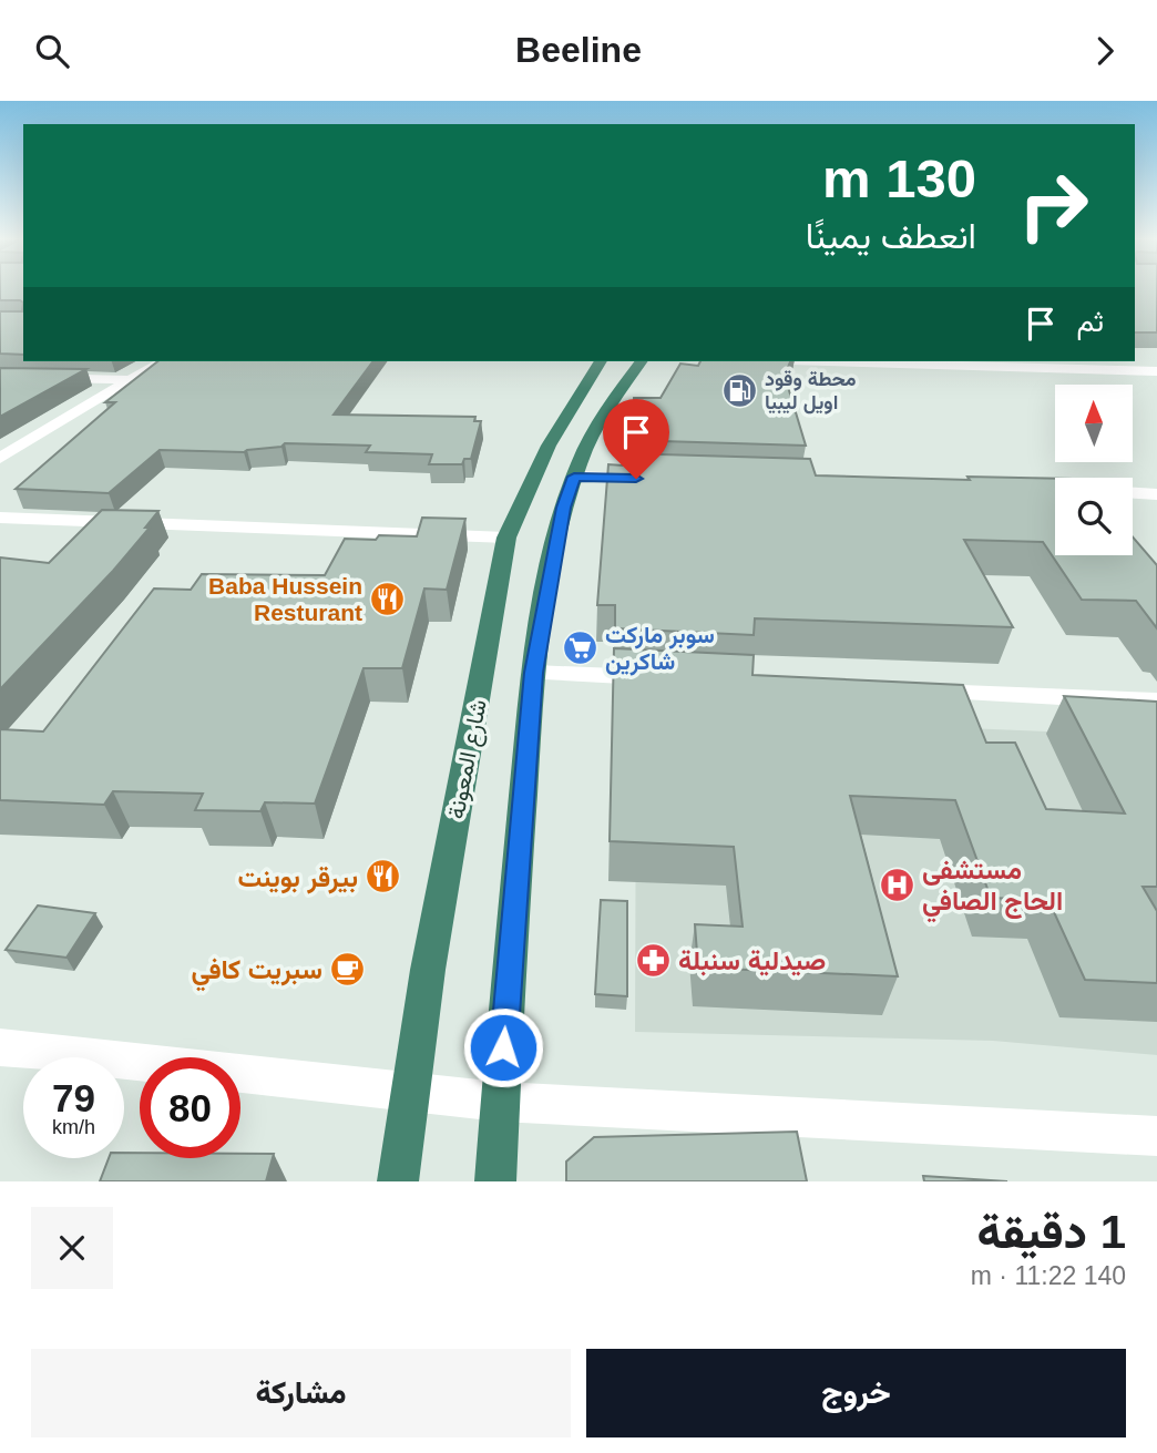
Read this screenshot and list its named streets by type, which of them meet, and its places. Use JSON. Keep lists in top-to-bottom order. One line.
{"streets":{"highway":["شارع المعونة"]},"places":{"fuel station":["محطة وقود اويل ليبيا"],"restaurant":["Baba Hussein Resturant","بيرقر بوينت"],"supermarket":["سوبر ماركت شاكرين"],"hospital":["مستشفى الحاج الصافي"],"pharmacy":["صيدلية سنبلة"],"cafe":["سبريت كافي"]},"north":"top","page":{"header":"Beeline","turn":["130 m","انعطف يمينًا"],"then":"ثم","speed":"79 km/h","limit":"80","heading":["1 دقيقة","140 m · 11:22"],"buttons":["خروج","مشاركة"]}}
